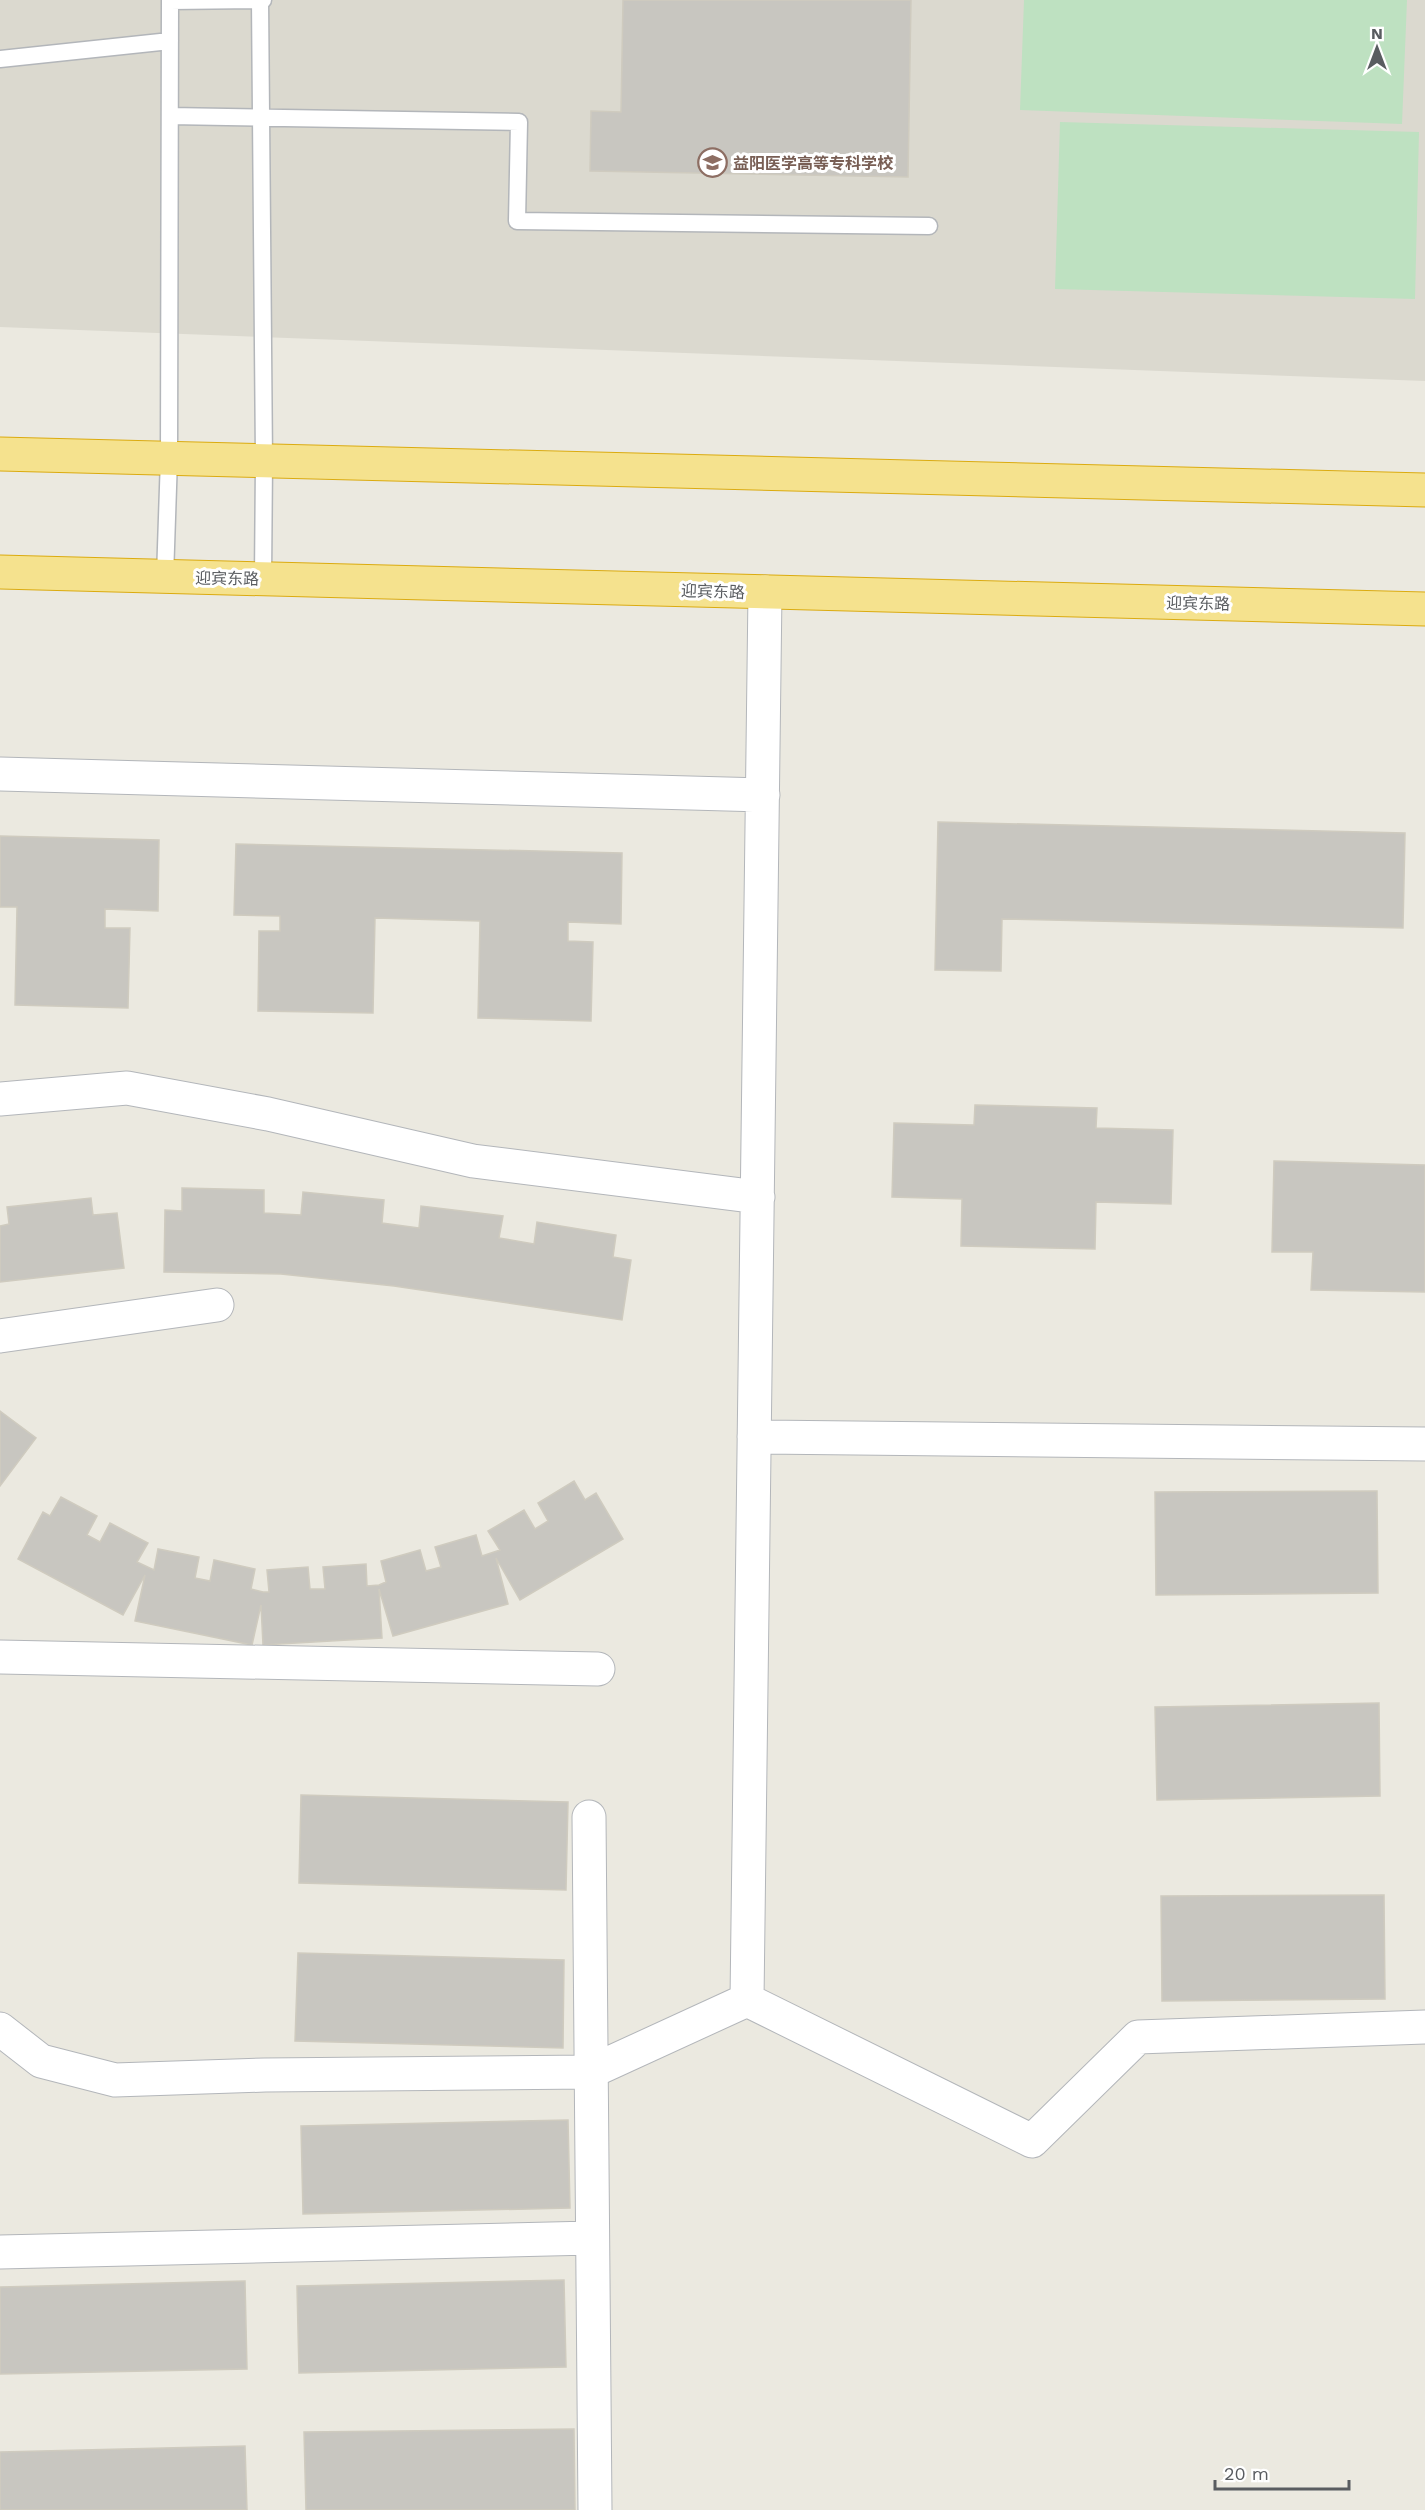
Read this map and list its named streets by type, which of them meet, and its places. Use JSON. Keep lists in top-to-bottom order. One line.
{"streets":{"highway":["迎宾东路"]},"places":{"school or university":["益阳医学高等专科学校"]},"scale_bar":"20 m","north":"top"}
